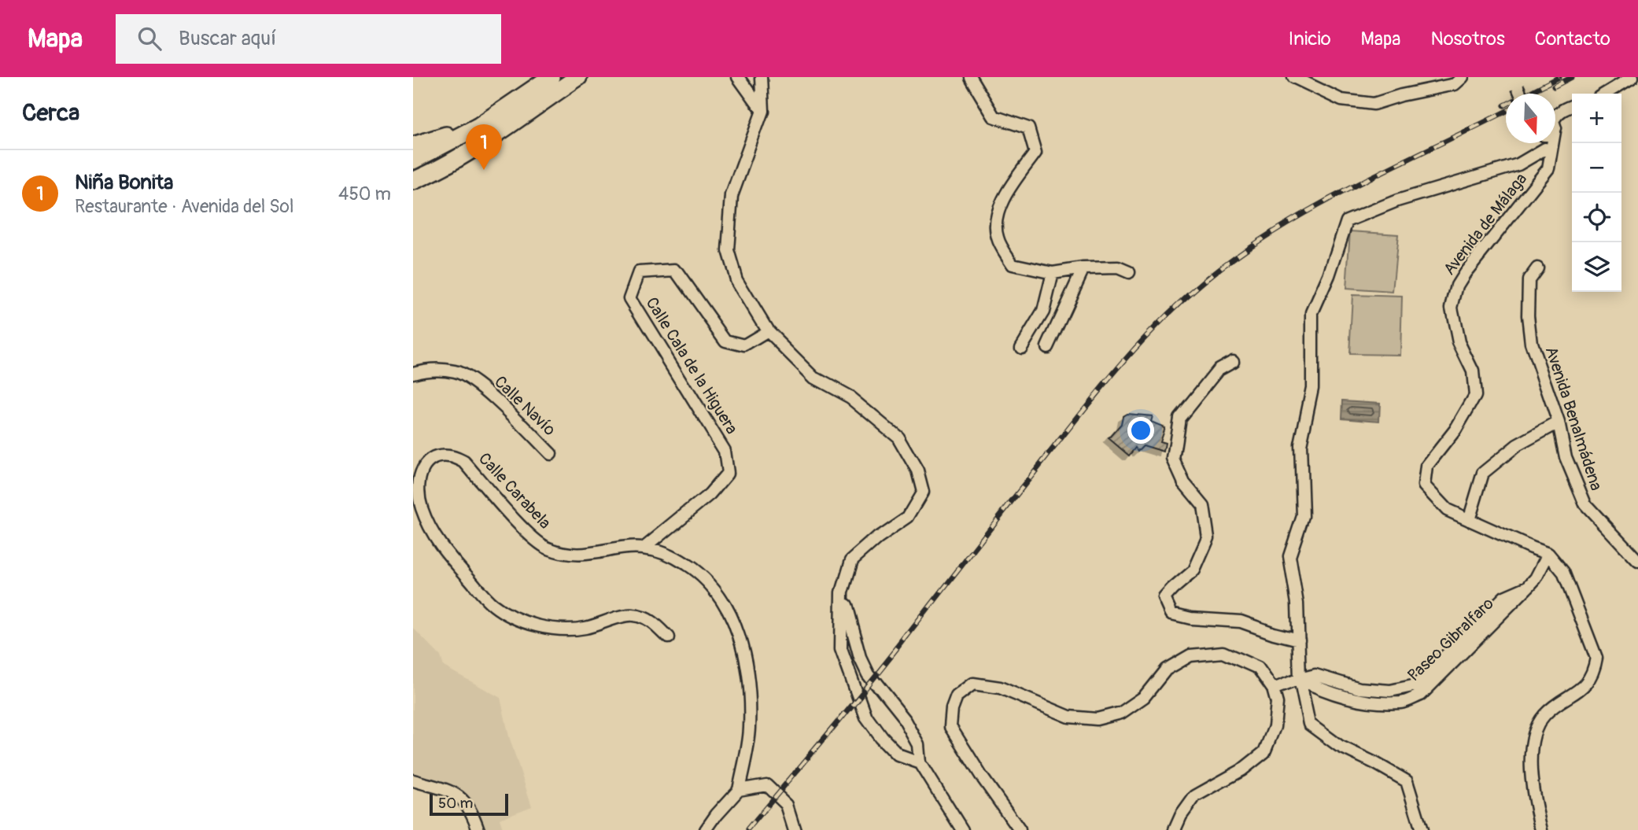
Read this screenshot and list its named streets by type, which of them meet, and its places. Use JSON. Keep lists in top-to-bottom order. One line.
{"streets":{"street":["Avenida de Málaga","Calle Cala de la Higuera","Calle Navío","Avenida Benalmádena","Calle Carabela","Paseo Gibralfaro"]},"crossings":[["Avenida de Málaga","Paseo Gibralfaro"],["Calle Cala de la Higuera","Calle Carabela"]],"scale_bar":"50 m","north":"bottom","page":{"header":"Mapa","search":"Buscar aquí","nav":["Inicio","Mapa","Nosotros","Contacto"],"heading":"Cerca","map_buttons":["+","−"],"pins":"1","list":[{"mark":"1","name":"Niña Bonita","note":"Restaurante · Avenida del Sol","value":"450 m"}],"scale":"50 m"}}
